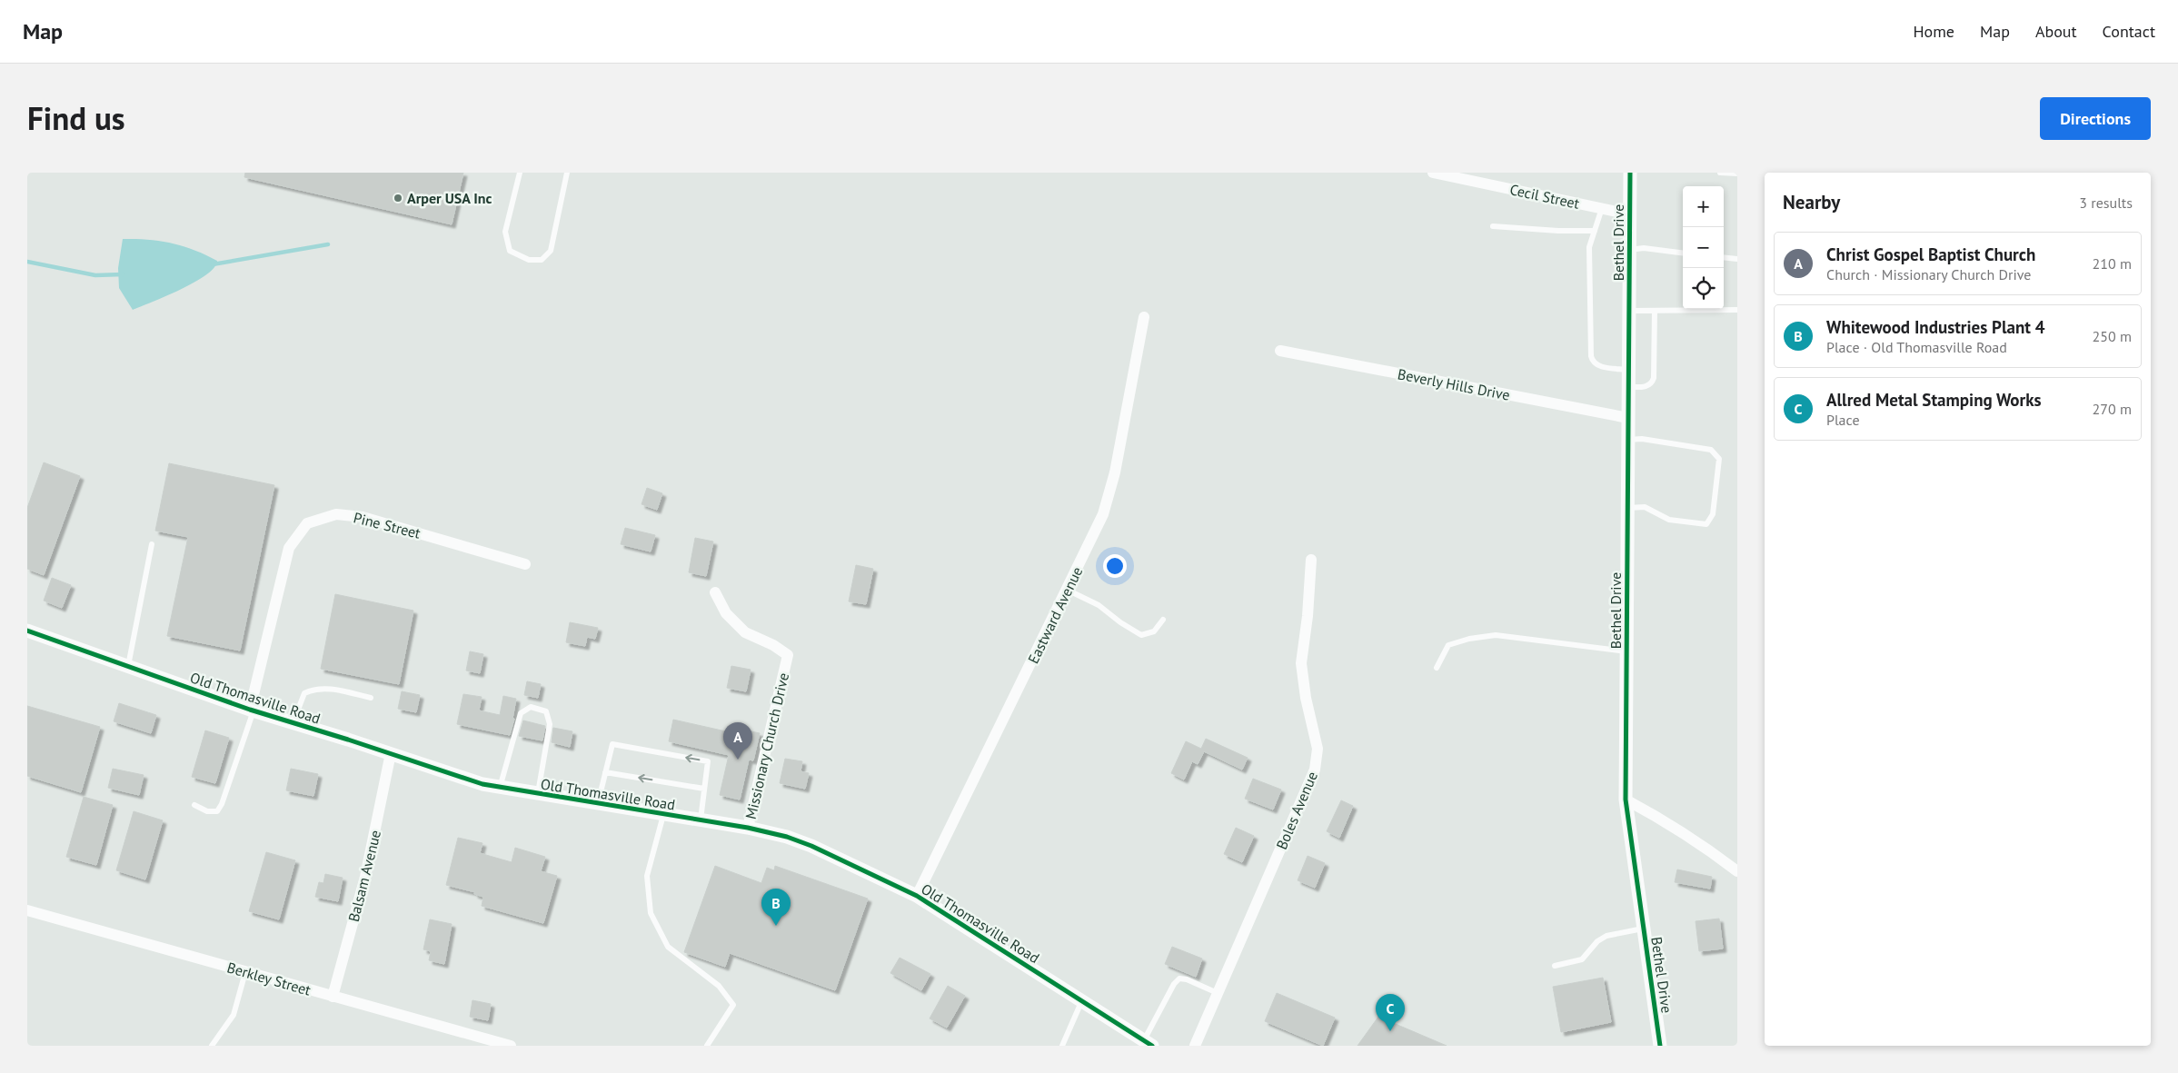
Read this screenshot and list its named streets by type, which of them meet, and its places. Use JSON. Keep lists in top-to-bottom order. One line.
{"streets":{"street":["Cecil Street","Bethel Drive","Beverly Hills Drive","Pine Street","Eastward Avenue","Old Thomasville Road","Missionary Church Drive","Boles Avenue","Balsam Avenue","Berkley Street"]},"crossings":[["Cecil Street","Bethel Drive"],["Bethel Drive","Beverly Hills Drive"],["Pine Street","Old Thomasville Road"],["Eastward Avenue","Old Thomasville Road"],["Old Thomasville Road","Missionary Church Drive"],["Old Thomasville Road","Balsam Avenue"],["Balsam Avenue","Berkley Street"]],"places":["Arper USA Inc"],"page":{"header":"Map","nav":["Home","Map","About","Contact"],"title":"Find us","buttons":"Directions","heading":["Nearby","3 results"],"map_buttons":["+","−"],"list":[{"mark":"A","name":"Christ Gospel Baptist Church","note":"Church · Missionary Church Drive","value":"210 m"},{"mark":"B","name":"Whitewood Industries Plant 4","note":"Place · Old Thomasville Road","value":"250 m"},{"mark":"C","name":"Allred Metal Stamping Works","note":"Place","value":"270 m"}],"pins":["A","B","C"]}}
